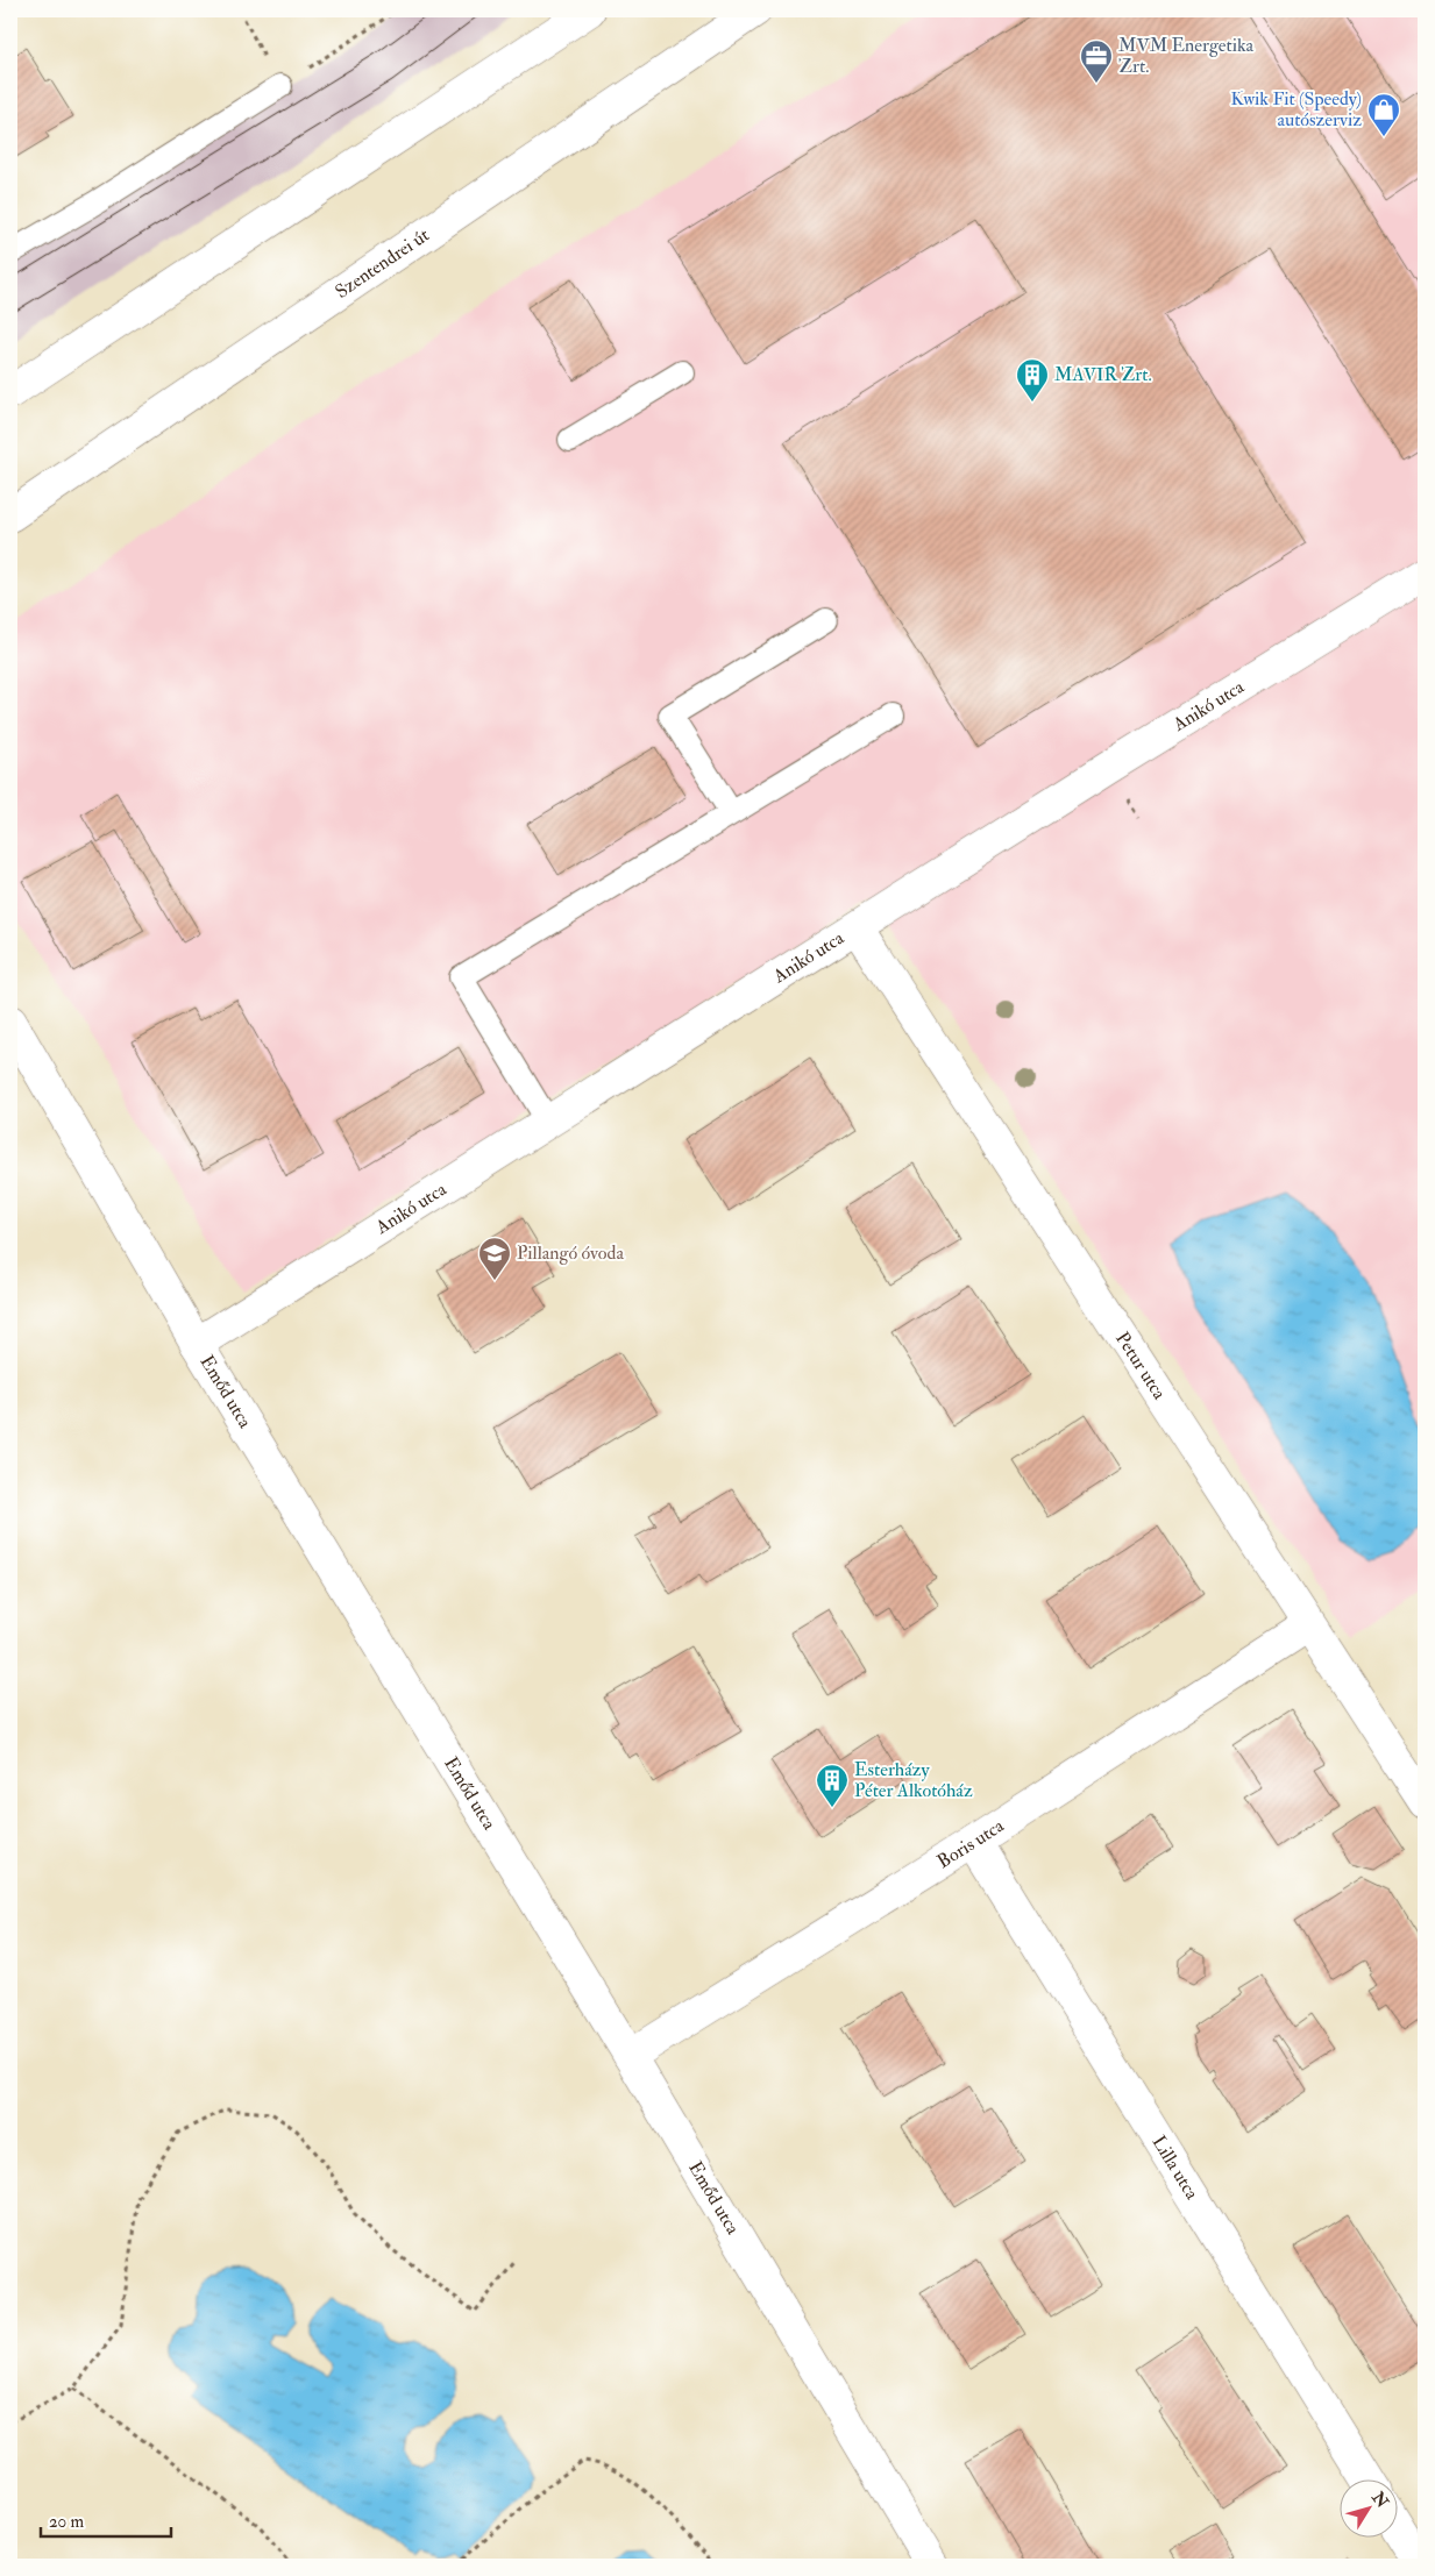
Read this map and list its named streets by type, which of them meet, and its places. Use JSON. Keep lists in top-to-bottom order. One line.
{"streets":{"street":["Szentendrei út","Anikó utca","Petur utca","Emőd utca","Boris utca","Lilla utca"]},"crossings":[["Anikó utca","Petur utca"],["Anikó utca","Emőd utca"],["Petur utca","Boris utca"],["Emőd utca","Boris utca"],["Boris utca","Lilla utca"]],"places":{"office":["MVM Energetika Zrt."],"shop":["Kwik Fit (Speedy) autószerviz"],"building":["MAVIR Zrt.","Esterházy Péter Alkotóház"],"school or university":["Pillangó óvoda"]},"scale_bar":"20 m","north":"top right"}
